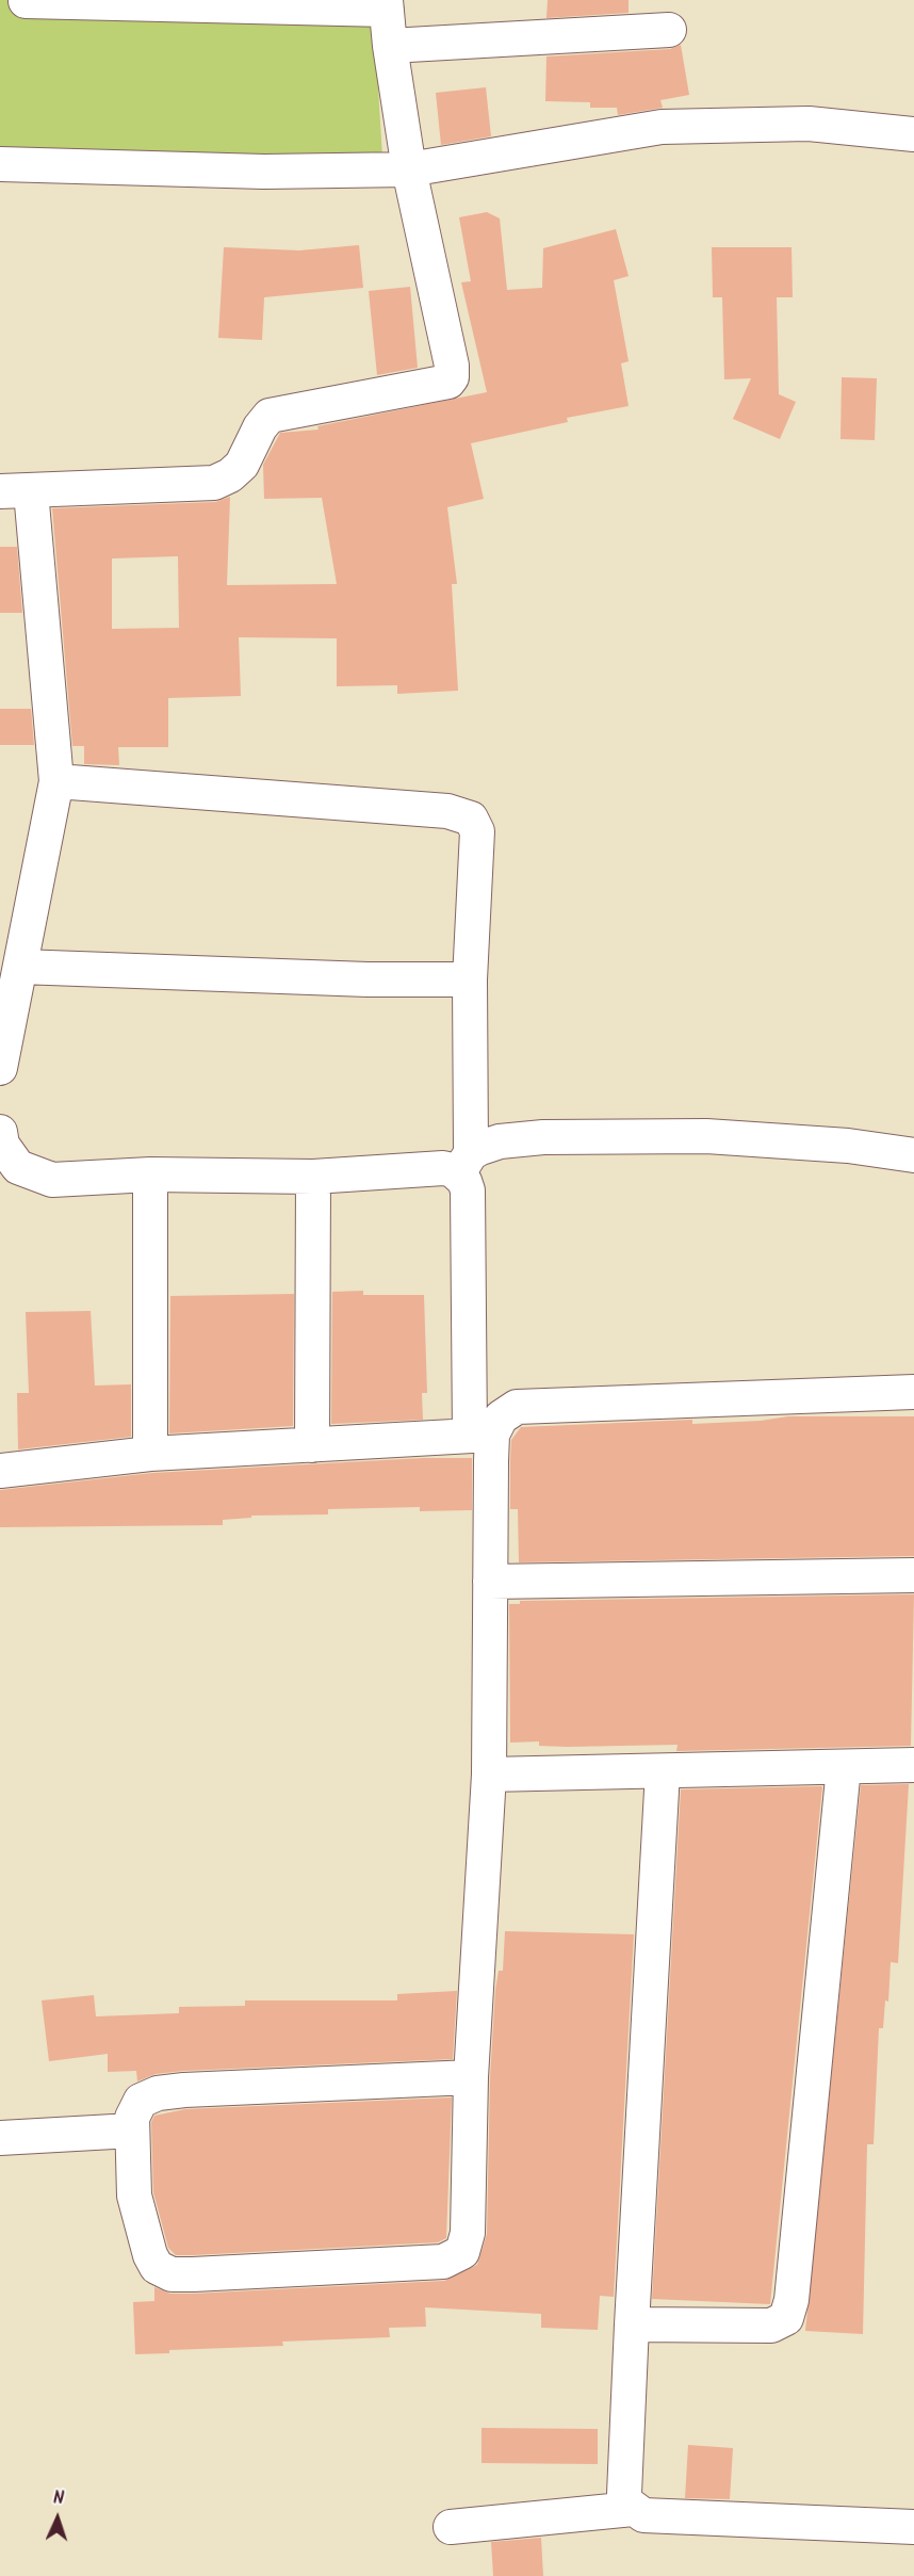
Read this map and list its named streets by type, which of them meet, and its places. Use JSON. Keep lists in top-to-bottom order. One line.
{"north":"top"}
